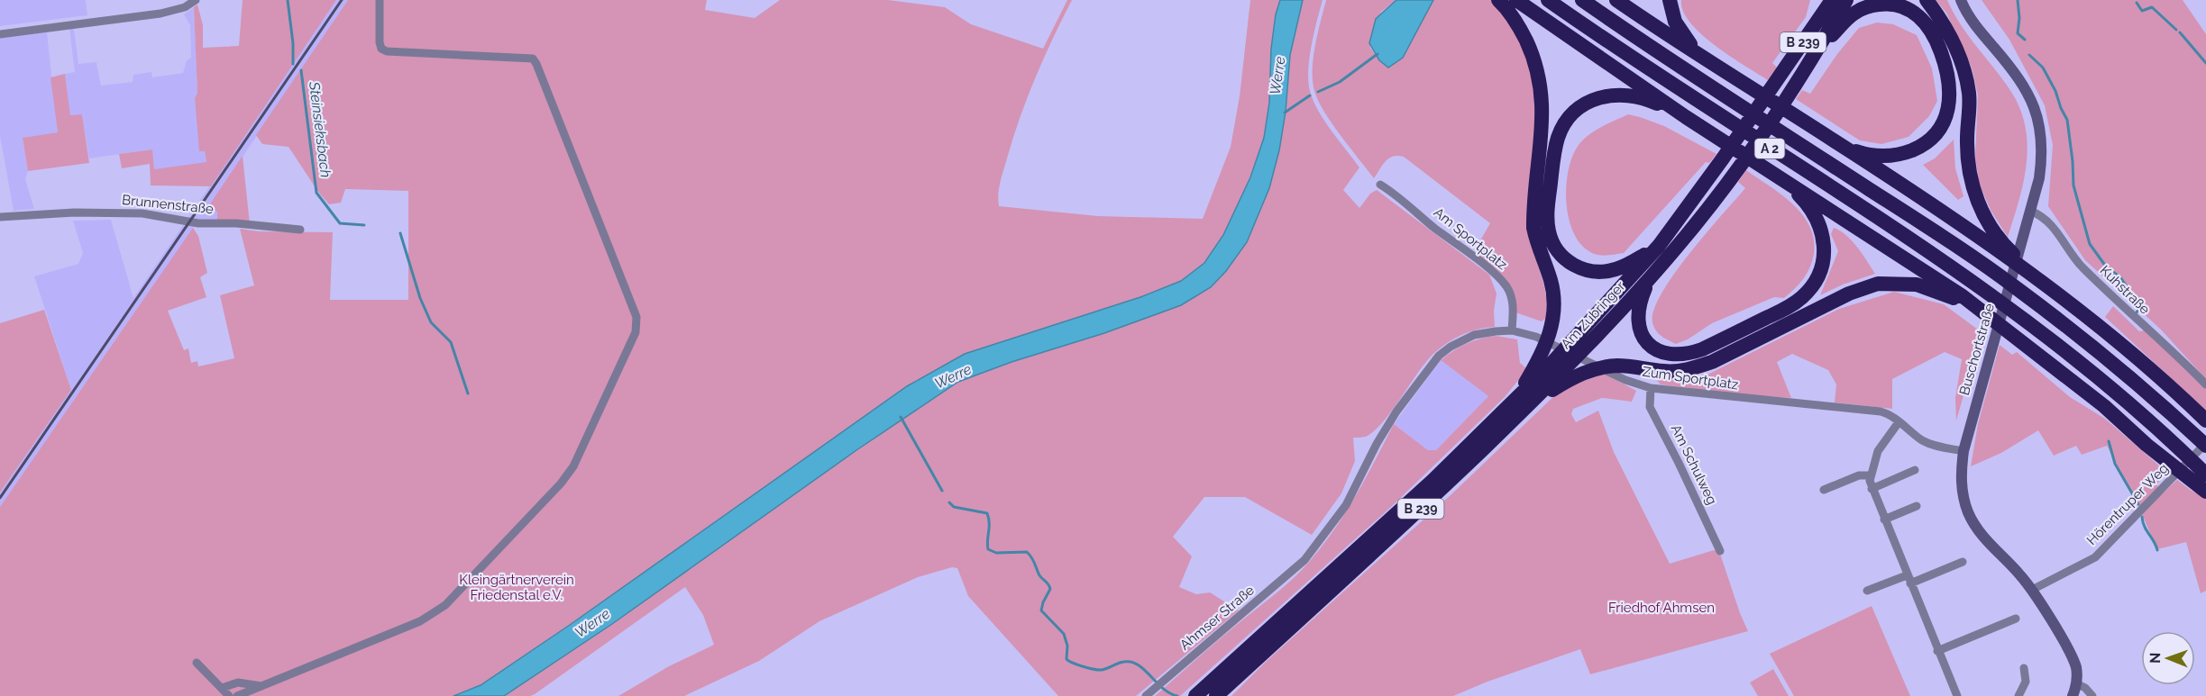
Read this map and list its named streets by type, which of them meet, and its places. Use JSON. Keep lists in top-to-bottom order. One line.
{"streets":{"highway":["B 239","A 2","Am Zubringer"],"main road":["Buschortstraße"],"street":["Brunnenstraße","Am Sportplatz","Kuhstraße","Zum Sportplatz","Am Schulweg","Hörentruper Weg","Ahmser Straße"]},"crossings":[["A 2","Hörentruper Weg"],["Am Sportplatz","Zum Sportplatz"],["Kuhstraße","Buschortstraße"],["Buschortstraße","Zum Sportplatz"],["Buschortstraße","Hörentruper Weg"],["Zum Sportplatz","Am Schulweg"],["Zum Sportplatz","Ahmser Straße"]],"water":["Werre","Steinsieksbach"],"parks":["Kleingärtnerverein Friedenstal e.V.","Friedhof Ahmsen"],"north":"left"}
